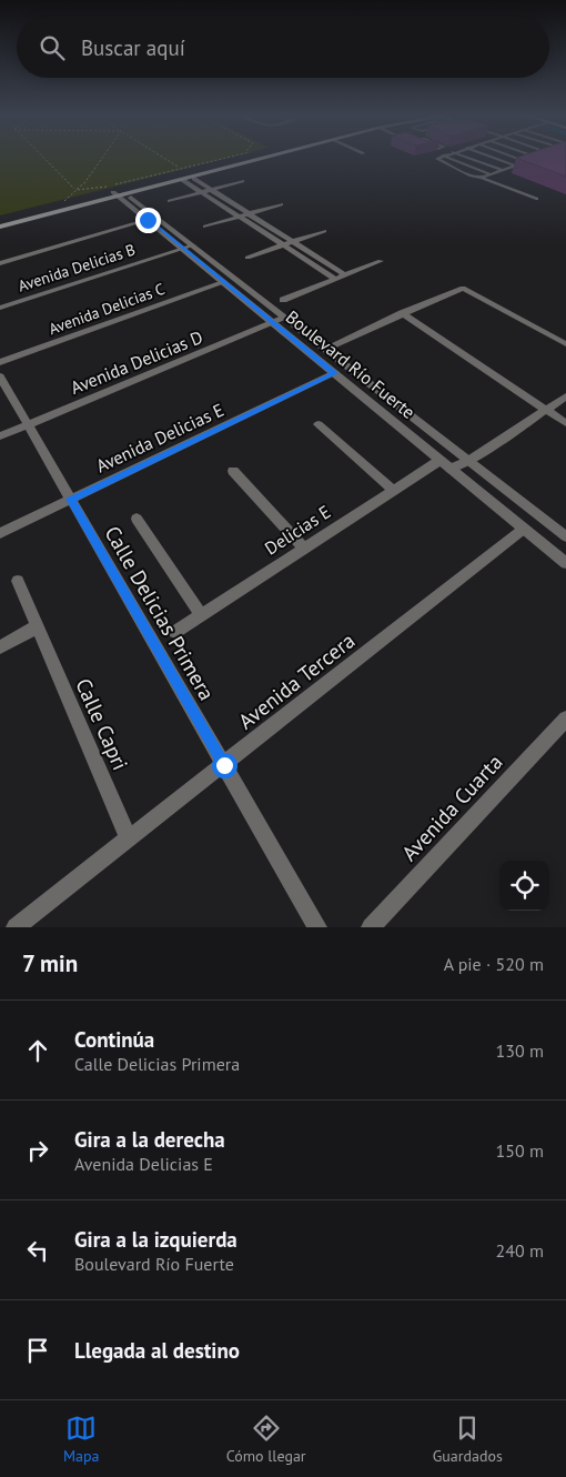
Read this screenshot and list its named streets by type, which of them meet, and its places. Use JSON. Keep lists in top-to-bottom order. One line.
{"streets":{"street":["Avenida Delicias B","Avenida Delicias C","Avenida Delicias D","Boulevard Río Fuerte","Avenida Delicias E","Delicias E","Calle Delicias Primera","Avenida Tercera","Calle Capri","Avenida Cuarta"]},"crossings":[["Avenida Delicias B","Boulevard Río Fuerte"],["Avenida Delicias C","Boulevard Río Fuerte"],["Avenida Delicias D","Boulevard Río Fuerte"],["Avenida Delicias D","Calle Delicias Primera"],["Boulevard Río Fuerte","Avenida Delicias E"],["Boulevard Río Fuerte","Delicias E"],["Boulevard Río Fuerte","Avenida Tercera"],["Avenida Delicias E","Calle Delicias Primera"],["Calle Delicias Primera","Avenida Tercera"],["Avenida Tercera","Calle Capri"]],"page":{"search":"Buscar aquí","heading":["7 min","A pie · 520 m"],"list":[["Continúa","Calle Delicias Primera","130 m"],["Gira a la derecha","Avenida Delicias E","150 m"],["Gira a la izquierda","Boulevard Río Fuerte","240 m"],"Llegada al destino"],"nav":["Mapa","Cómo llegar","Guardados"]}}
